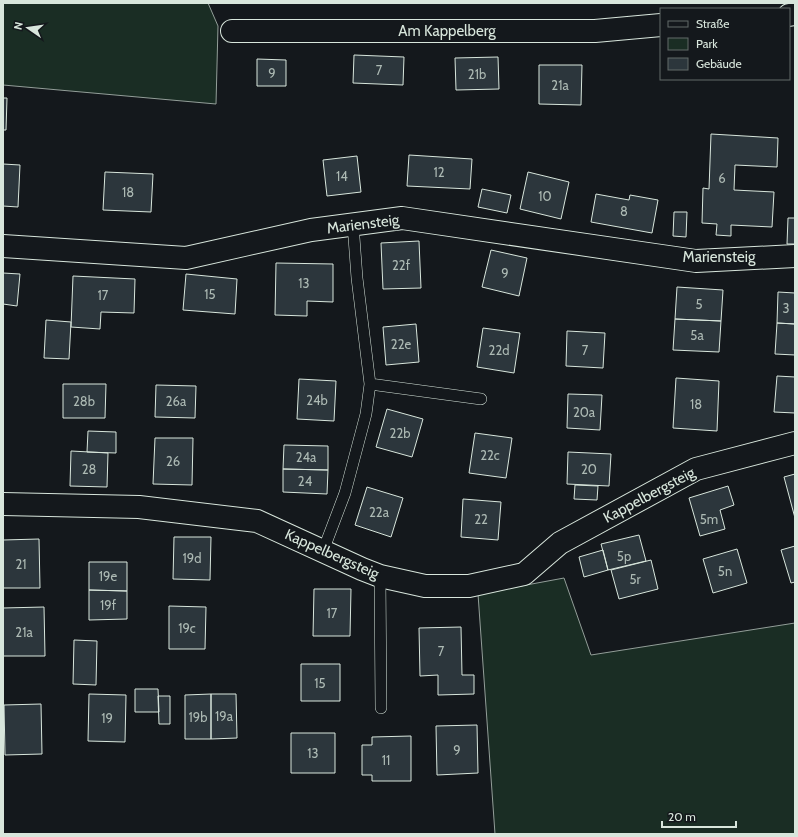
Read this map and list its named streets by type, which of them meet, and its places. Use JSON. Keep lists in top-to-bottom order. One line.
{"streets":{"street":["Am Kappelberg","Mariensteig","Kappelbergsteig"]},"house_numbers":["7","9","21b","21a","12","14","6","18","10","8","22f","9","13","15","17","5","3","5a","22e","22d","7","24b","28b","26a","18","20a","22b","22c","24a","26","28","20","24","22a","22","5m","5p","19d","21","5n","19e","5r","19f","17","19c","21a","7","15","19a","19b","19","9","13","11"],"legend":["Straße","Park","Gebäude"],"scale_bar":"20 m","north":"left"}
